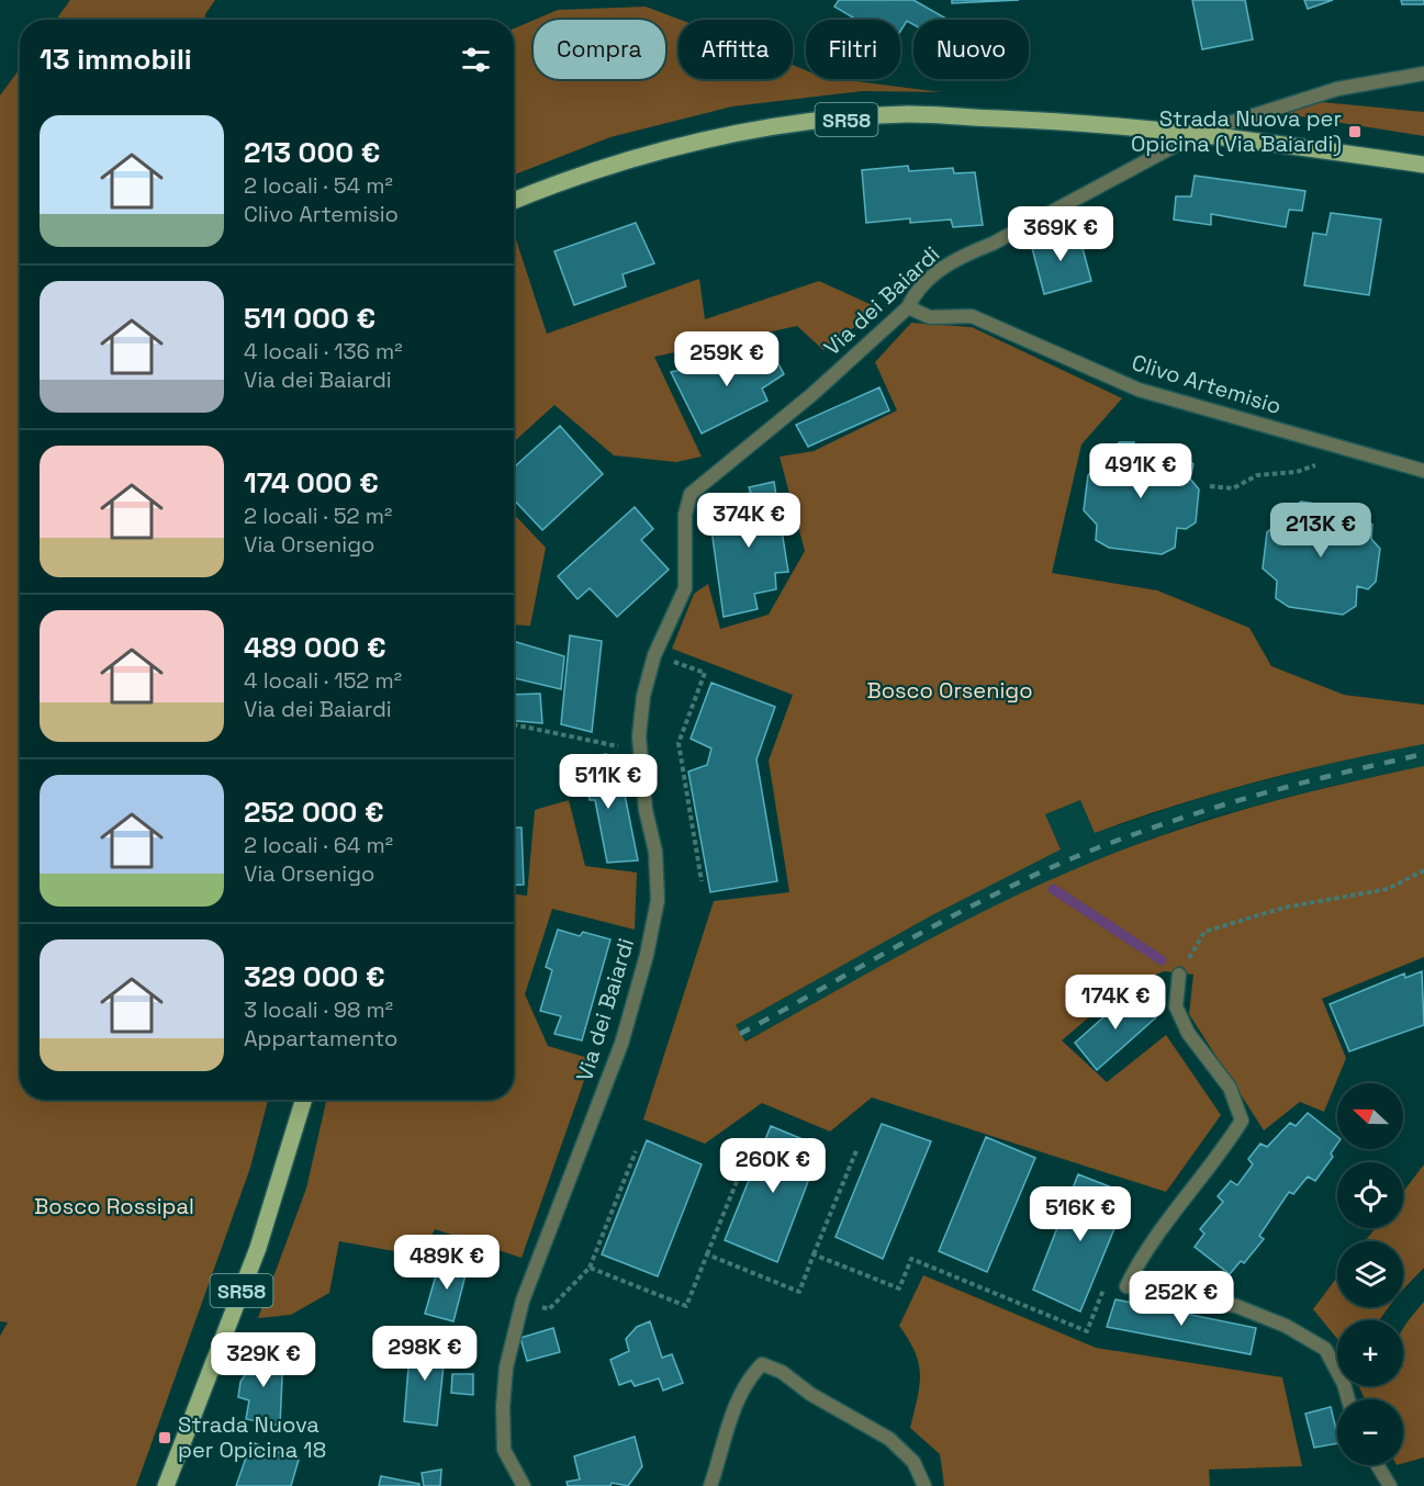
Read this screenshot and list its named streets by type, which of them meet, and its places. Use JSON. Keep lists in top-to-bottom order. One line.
{"streets":{"main road":["SR58"],"street":["Via dei Baiardi","Clivo Artemisio"]},"crossings":[["SR58","Via dei Baiardi"],["Via dei Baiardi","Clivo Artemisio"]],"parks":["Bosco Orsenigo","Bosco Rossipal"],"places":{"transit":["Strada Nuova per Opicina (Via Baiardi)","Strada Nuova per Opicina 18"]},"north":"left","page":{"chip":["Compra","Affitta","Filtri","Nuovo"],"heading":"13 immobili","list":[{"name":"213 000 €","note":"2 locali · 54 m² · Clivo Artemisio"},{"name":"511 000 €","note":"4 locali · 136 m² · Via dei Baiardi"},{"name":"174 000 €","note":"2 locali · 52 m² · Via Orsenigo"},{"name":"489 000 €","note":"4 locali · 152 m² · Via dei Baiardi"},{"name":"252 000 €","note":"2 locali · 64 m² · Via Orsenigo"},{"name":"329 000 €","note":"3 locali · 98 m² · Appartamento"}],"price":["369K €","259K €","491K €","374K €","213K €","511K €","174K €","260K €","516K €","489K €","252K €","298K €","329K €"],"map_buttons":["+","−"]}}
